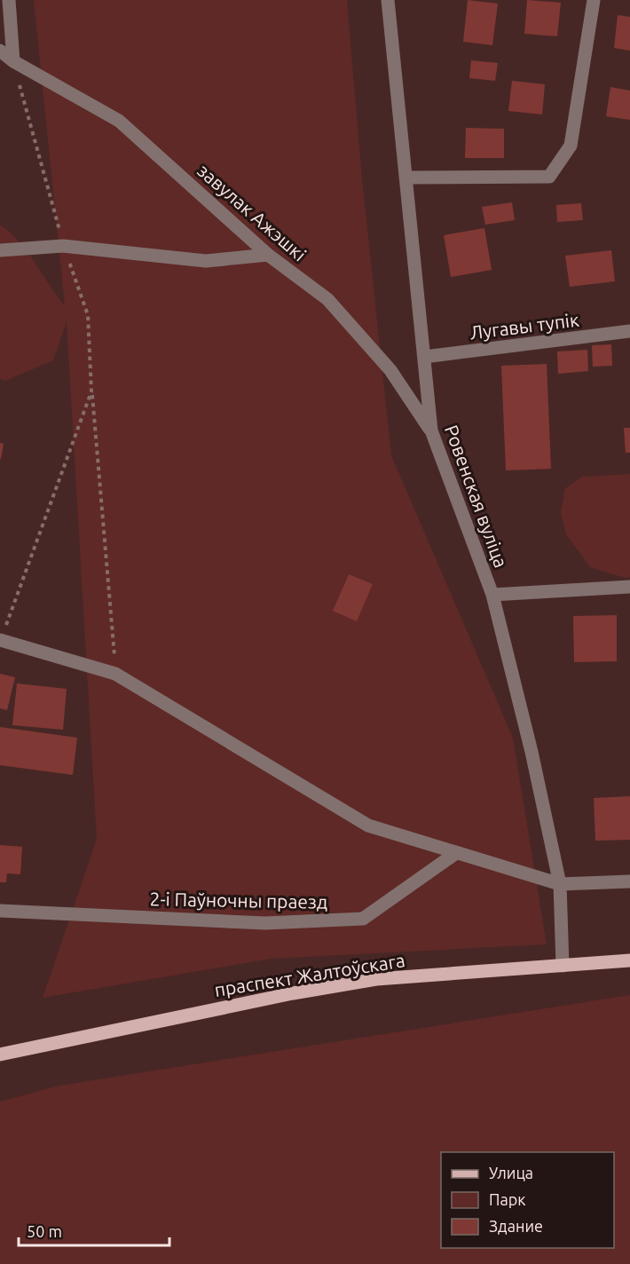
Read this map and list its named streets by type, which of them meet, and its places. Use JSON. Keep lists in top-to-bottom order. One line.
{"streets":{"main road":["праспект Жалтоўскага"],"street":["завулак Ажэшкі","Лугавы тупік","Ровенская вуліца","2-і Паўночны праезд"]},"crossings":[["завулак Ажэшкі","Ровенская вуліца"],["Лугавы тупік","Ровенская вуліца"],["Ровенская вуліца","праспект Жалтоўскага"]],"legend":["Улица","Парк","Здание"],"scale_bar":"50 m"}
